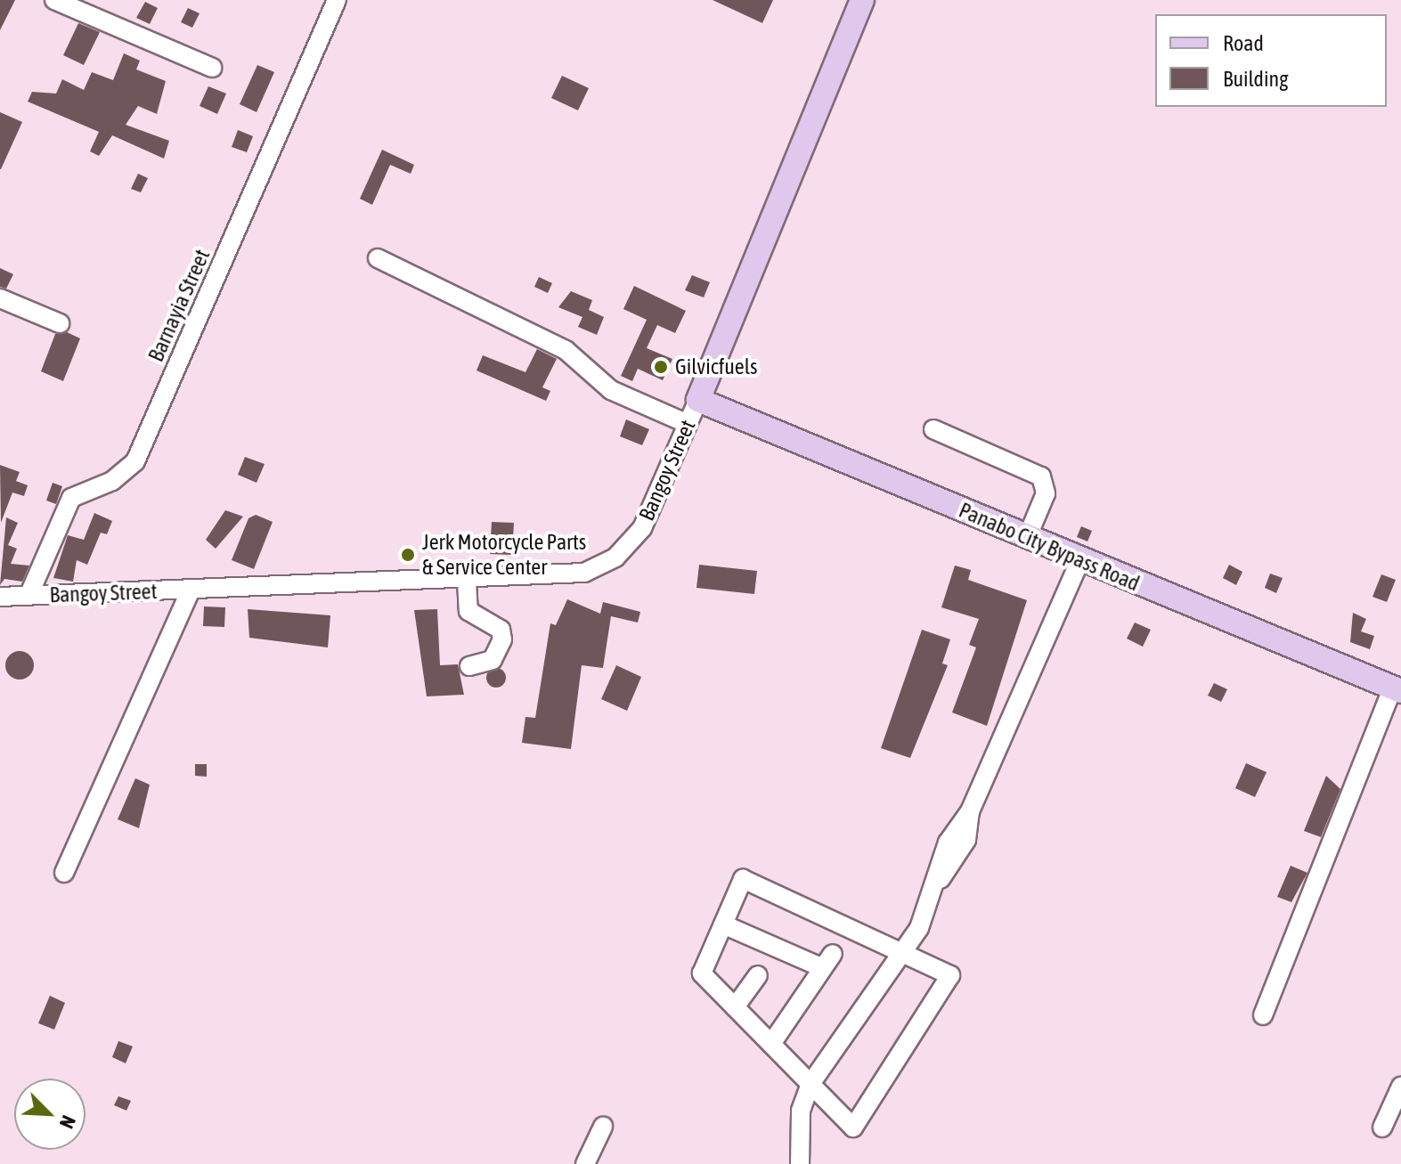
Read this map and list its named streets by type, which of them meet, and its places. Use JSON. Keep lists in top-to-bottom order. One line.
{"streets":{"main road":["Bangoy Street","Panabo City Bypass Road"],"street":["Barnayia Street"]},"crossings":[["Barnayia Street","Bangoy Street"],["Bangoy Street","Panabo City Bypass Road"]],"places":["Gilvicfuels","Jerk Motorcycle Parts & Service Center"],"legend":["Road","Building"],"north":"bottom right"}
